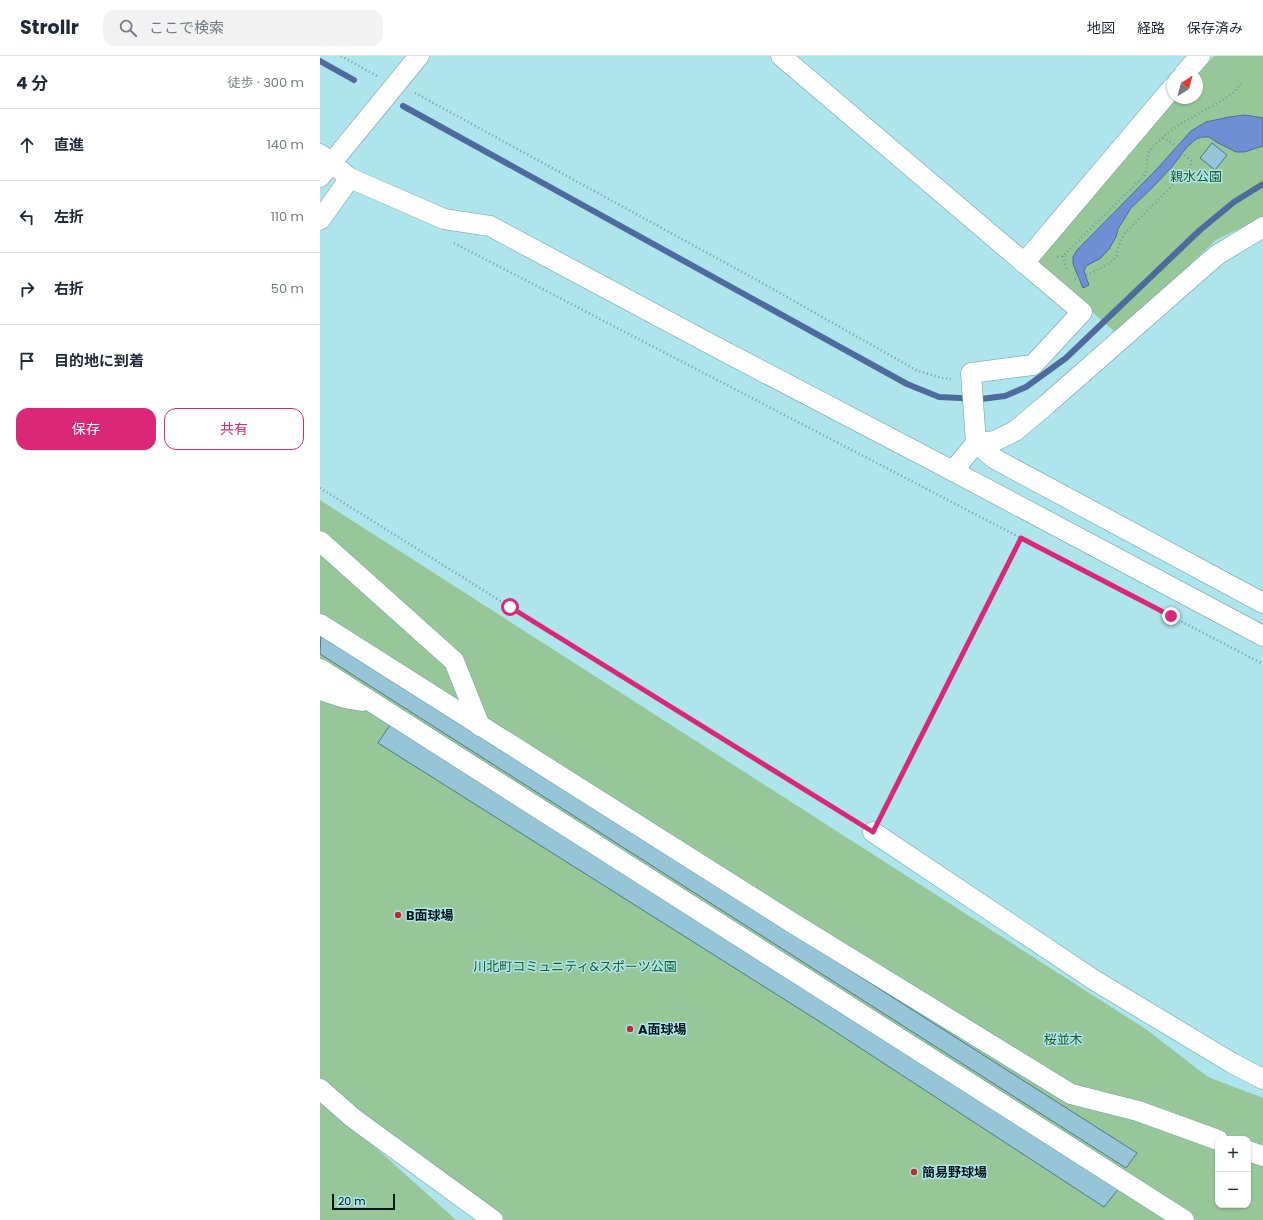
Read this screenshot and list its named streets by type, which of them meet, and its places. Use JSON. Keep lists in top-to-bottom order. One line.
{"parks":["親水公園","川北町コミュニティ&スポーツ公園","桜並木"],"places":["B面球場","A面球場","簡易野球場"],"scale_bar":"20 m","north":"top right","page":{"header":"Strollr","search":"ここで検索","nav":["地図","経路","保存済み"],"heading":["4 分","徒歩 · 300 m"],"list":[["直進","140 m"],["左折","110 m"],["右折","50 m"],"目的地に到着"],"buttons":["保存","共有"],"map_buttons":["+","−"],"scale":"20 m"}}
